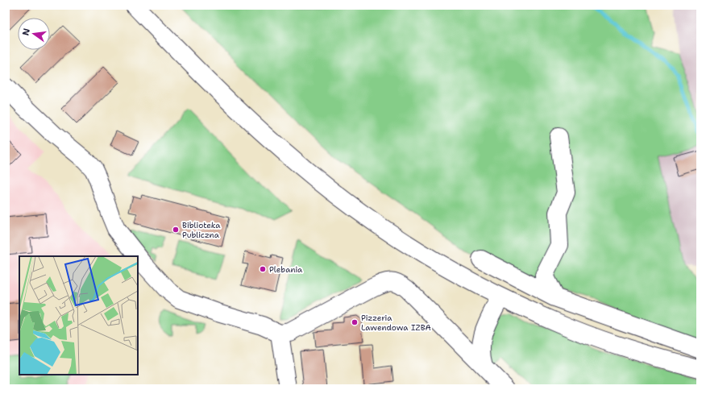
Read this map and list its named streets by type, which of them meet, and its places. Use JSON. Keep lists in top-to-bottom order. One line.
{"places":["Biblioteka Publiczna","Plebania","Pizzeria Lawendowa IZBA"],"north":"left"}
